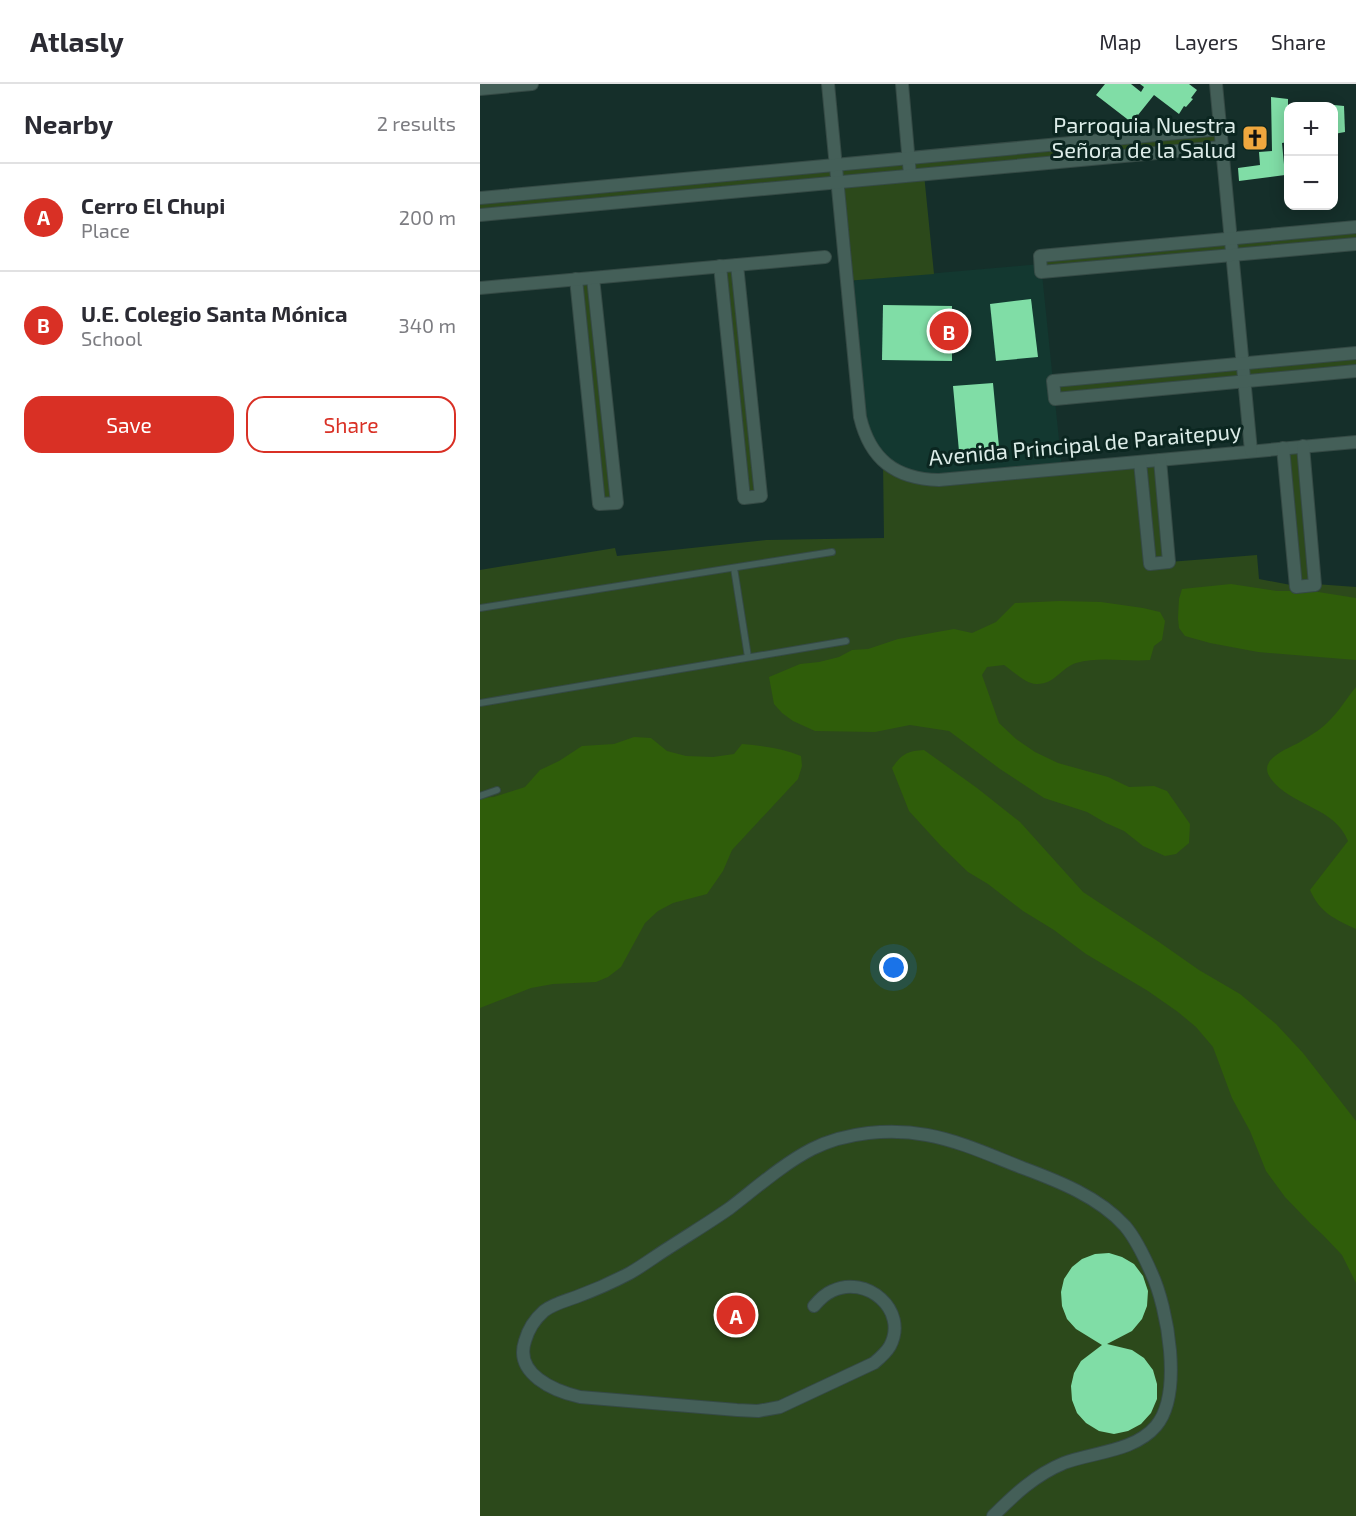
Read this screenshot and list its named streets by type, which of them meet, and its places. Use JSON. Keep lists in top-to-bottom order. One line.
{"streets":{"street":["Avenida Principal de Paraitepuy"]},"places":{"church":["Parroquia Nuestra Señora de la Salud"]},"page":{"header":"Atlasly","nav":["Map","Layers","Share"],"heading":["Nearby","2 results"],"map_buttons":["+","−"],"list":[{"mark":"A","name":"Cerro El Chupi","note":"Place","value":"200 m"},{"mark":"B","name":"U.E. Colegio Santa Mónica","note":"School","value":"340 m"}],"pins":["B","A"],"buttons":["Save","Share"]}}
